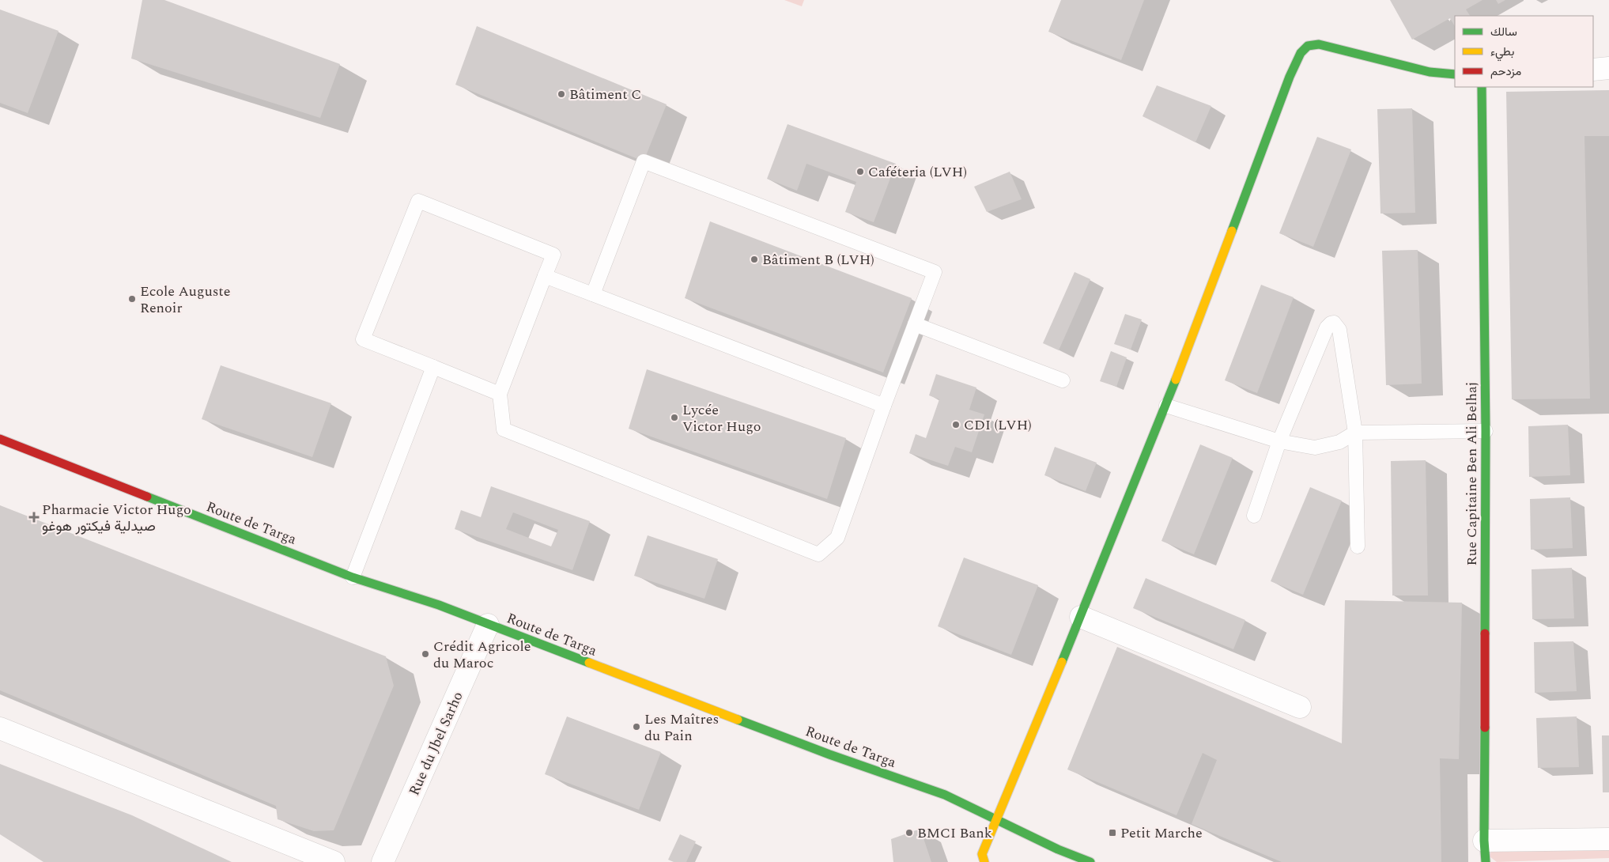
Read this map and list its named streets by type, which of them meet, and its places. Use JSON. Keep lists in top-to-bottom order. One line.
{"streets":{"street":["Rue Capitaine Ben Ali Belhaj","Route de Targa","Rue du Jbel Sarho"]},"crossings":[["Route de Targa","Rue du Jbel Sarho"]],"places":{"other":["Bâtiment C","Caféteria (LVH)","Bâtiment B (LVH)","Ecole Auguste Renoir","Lycée Victor Hugo","CDI (LVH)","Crédit Agricole du Maroc","Les Maîtres du Pain","BMCI Bank"],"health":["Pharmacie Victor Hugo صيدلية فيكتور هوغو"],"transit":["Petit Marche"]},"legend":["سالك","بطيء","مزدحم"]}
